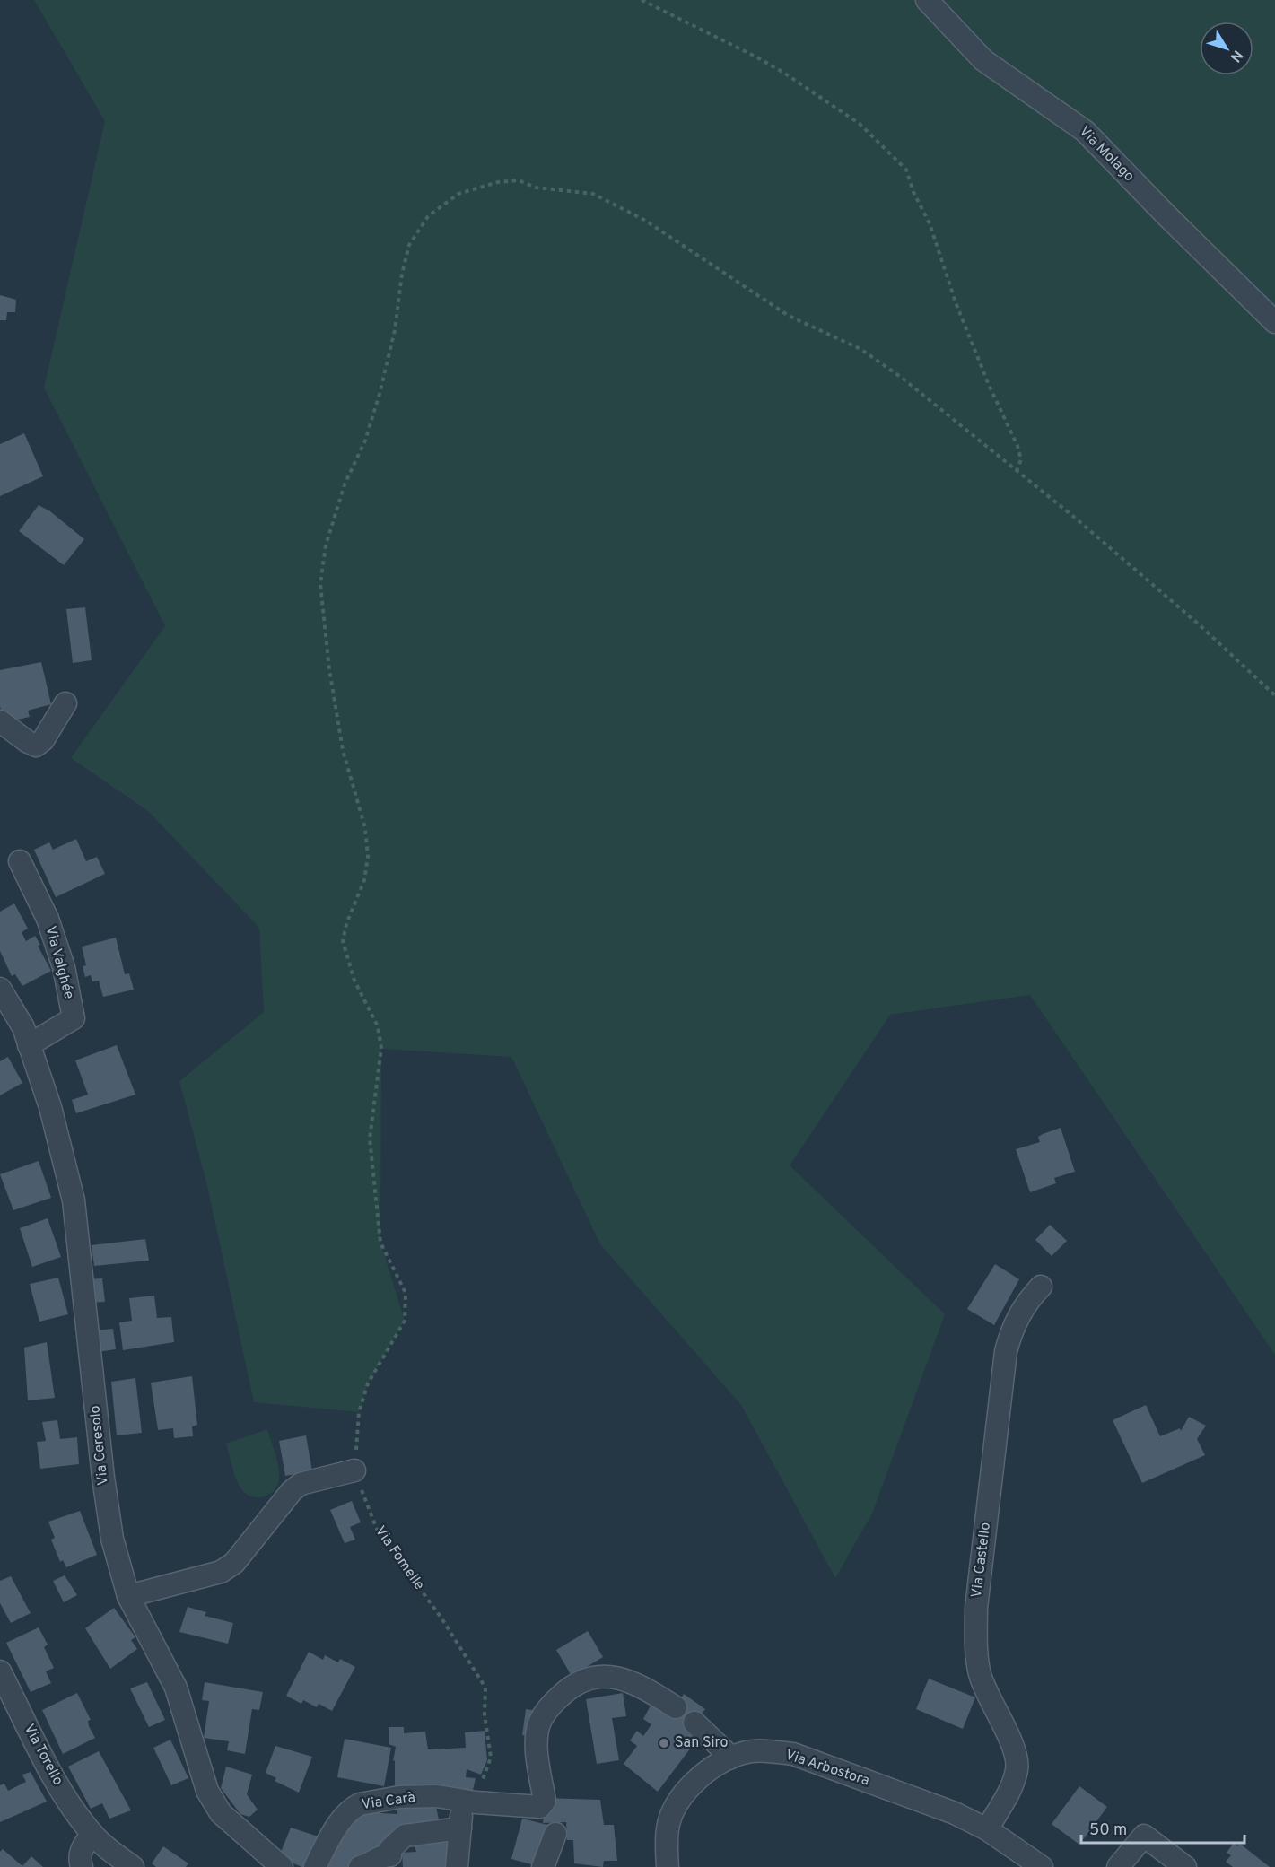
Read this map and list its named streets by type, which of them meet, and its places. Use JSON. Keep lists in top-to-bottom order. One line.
{"streets":{"street":["Via Molago","Via Valghée","Via Ceresolo","Via Castello","Via Torello","Via Arbostora","Via Carà"],"path":["Via Fomelle"]},"crossings":[["Via Valghée","Via Ceresolo"],["Via Fomelle","Via Carà"],["Via Castello","Via Arbostora"]],"places":["San Siro"],"scale_bar":"50 m","north":"bottom right"}
